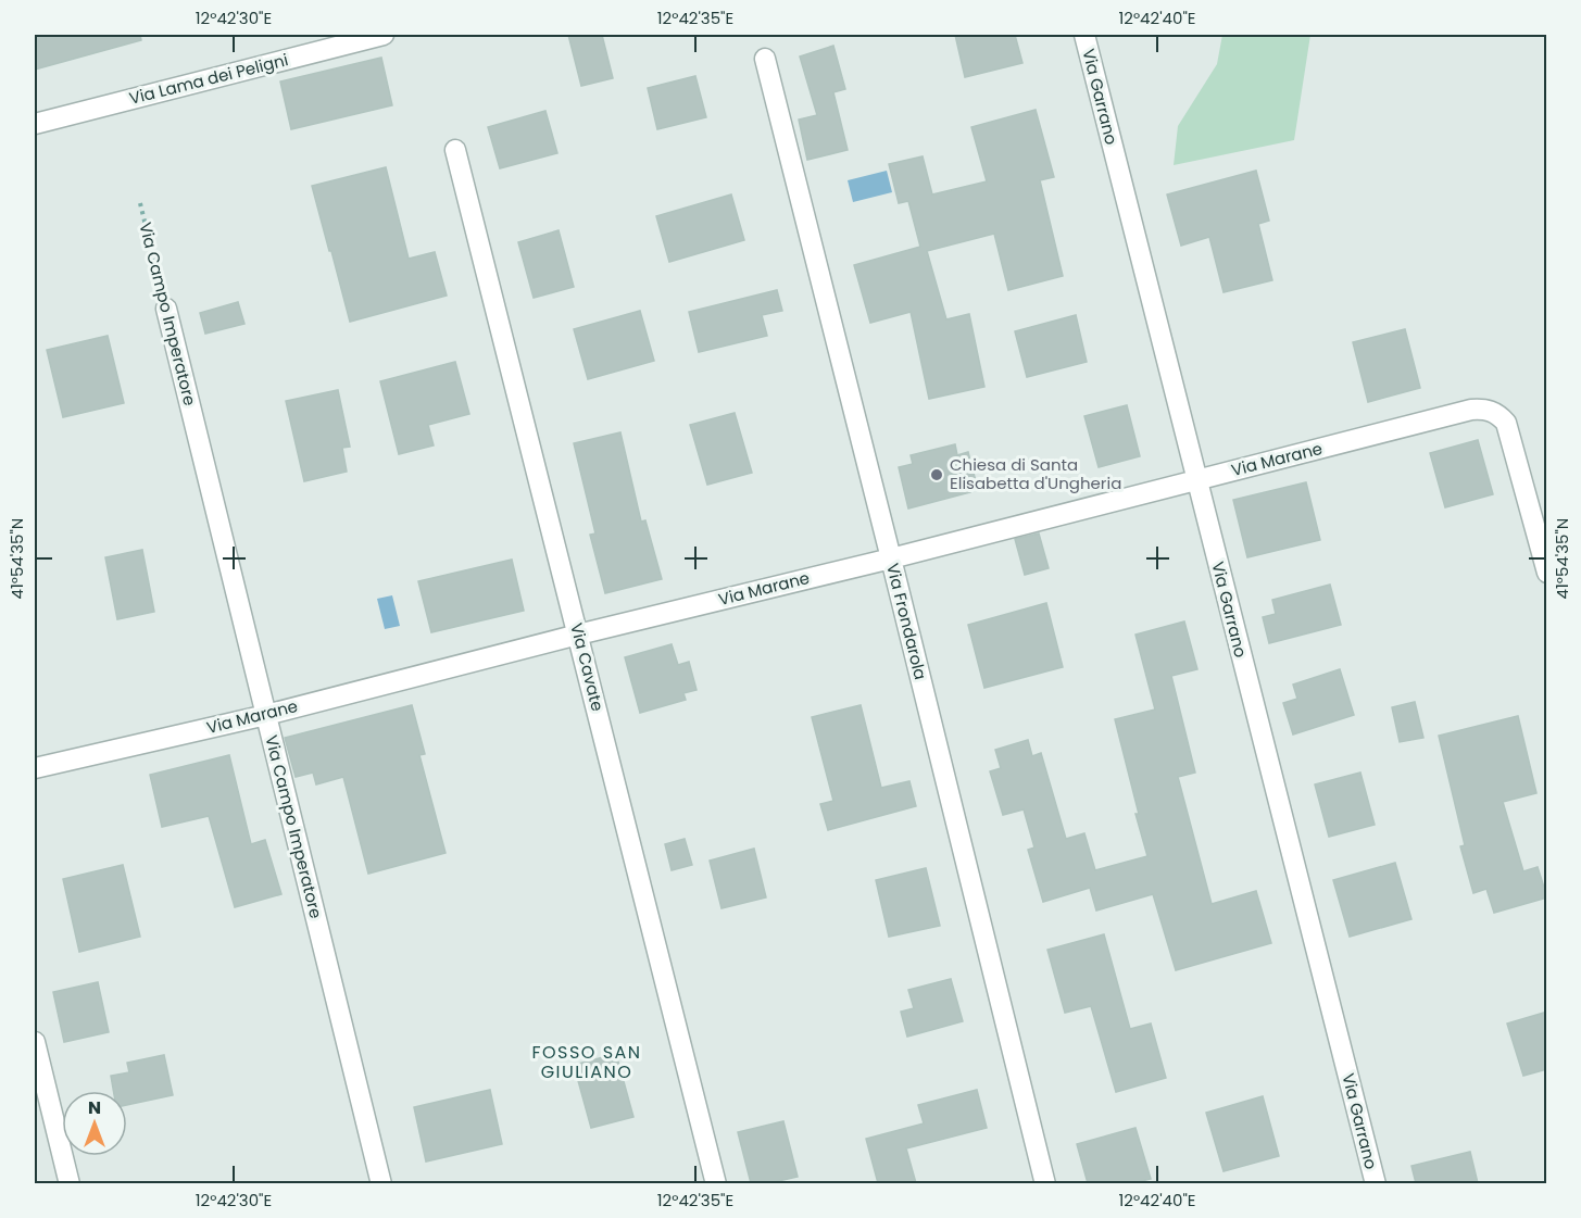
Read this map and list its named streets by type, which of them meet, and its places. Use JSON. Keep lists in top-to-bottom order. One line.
{"streets":{"street":["Via Lama dei Peligni","Via Garrano","Via Campo Imperatore","Via Marane","Via Frondarola","Via Cavate"]},"crossings":[["Via Garrano","Via Marane"],["Via Campo Imperatore","Via Marane"],["Via Marane","Via Frondarola"],["Via Marane","Via Cavate"]],"districts":["FOSSO SAN GIULIANO"],"places":["Chiesa di Santa Elisabetta d'Ungheria"],"north":"top","coordinates":["12°42'30\"E","12°42'35\"E","12°42'40\"E","41°54'35\"N"]}
